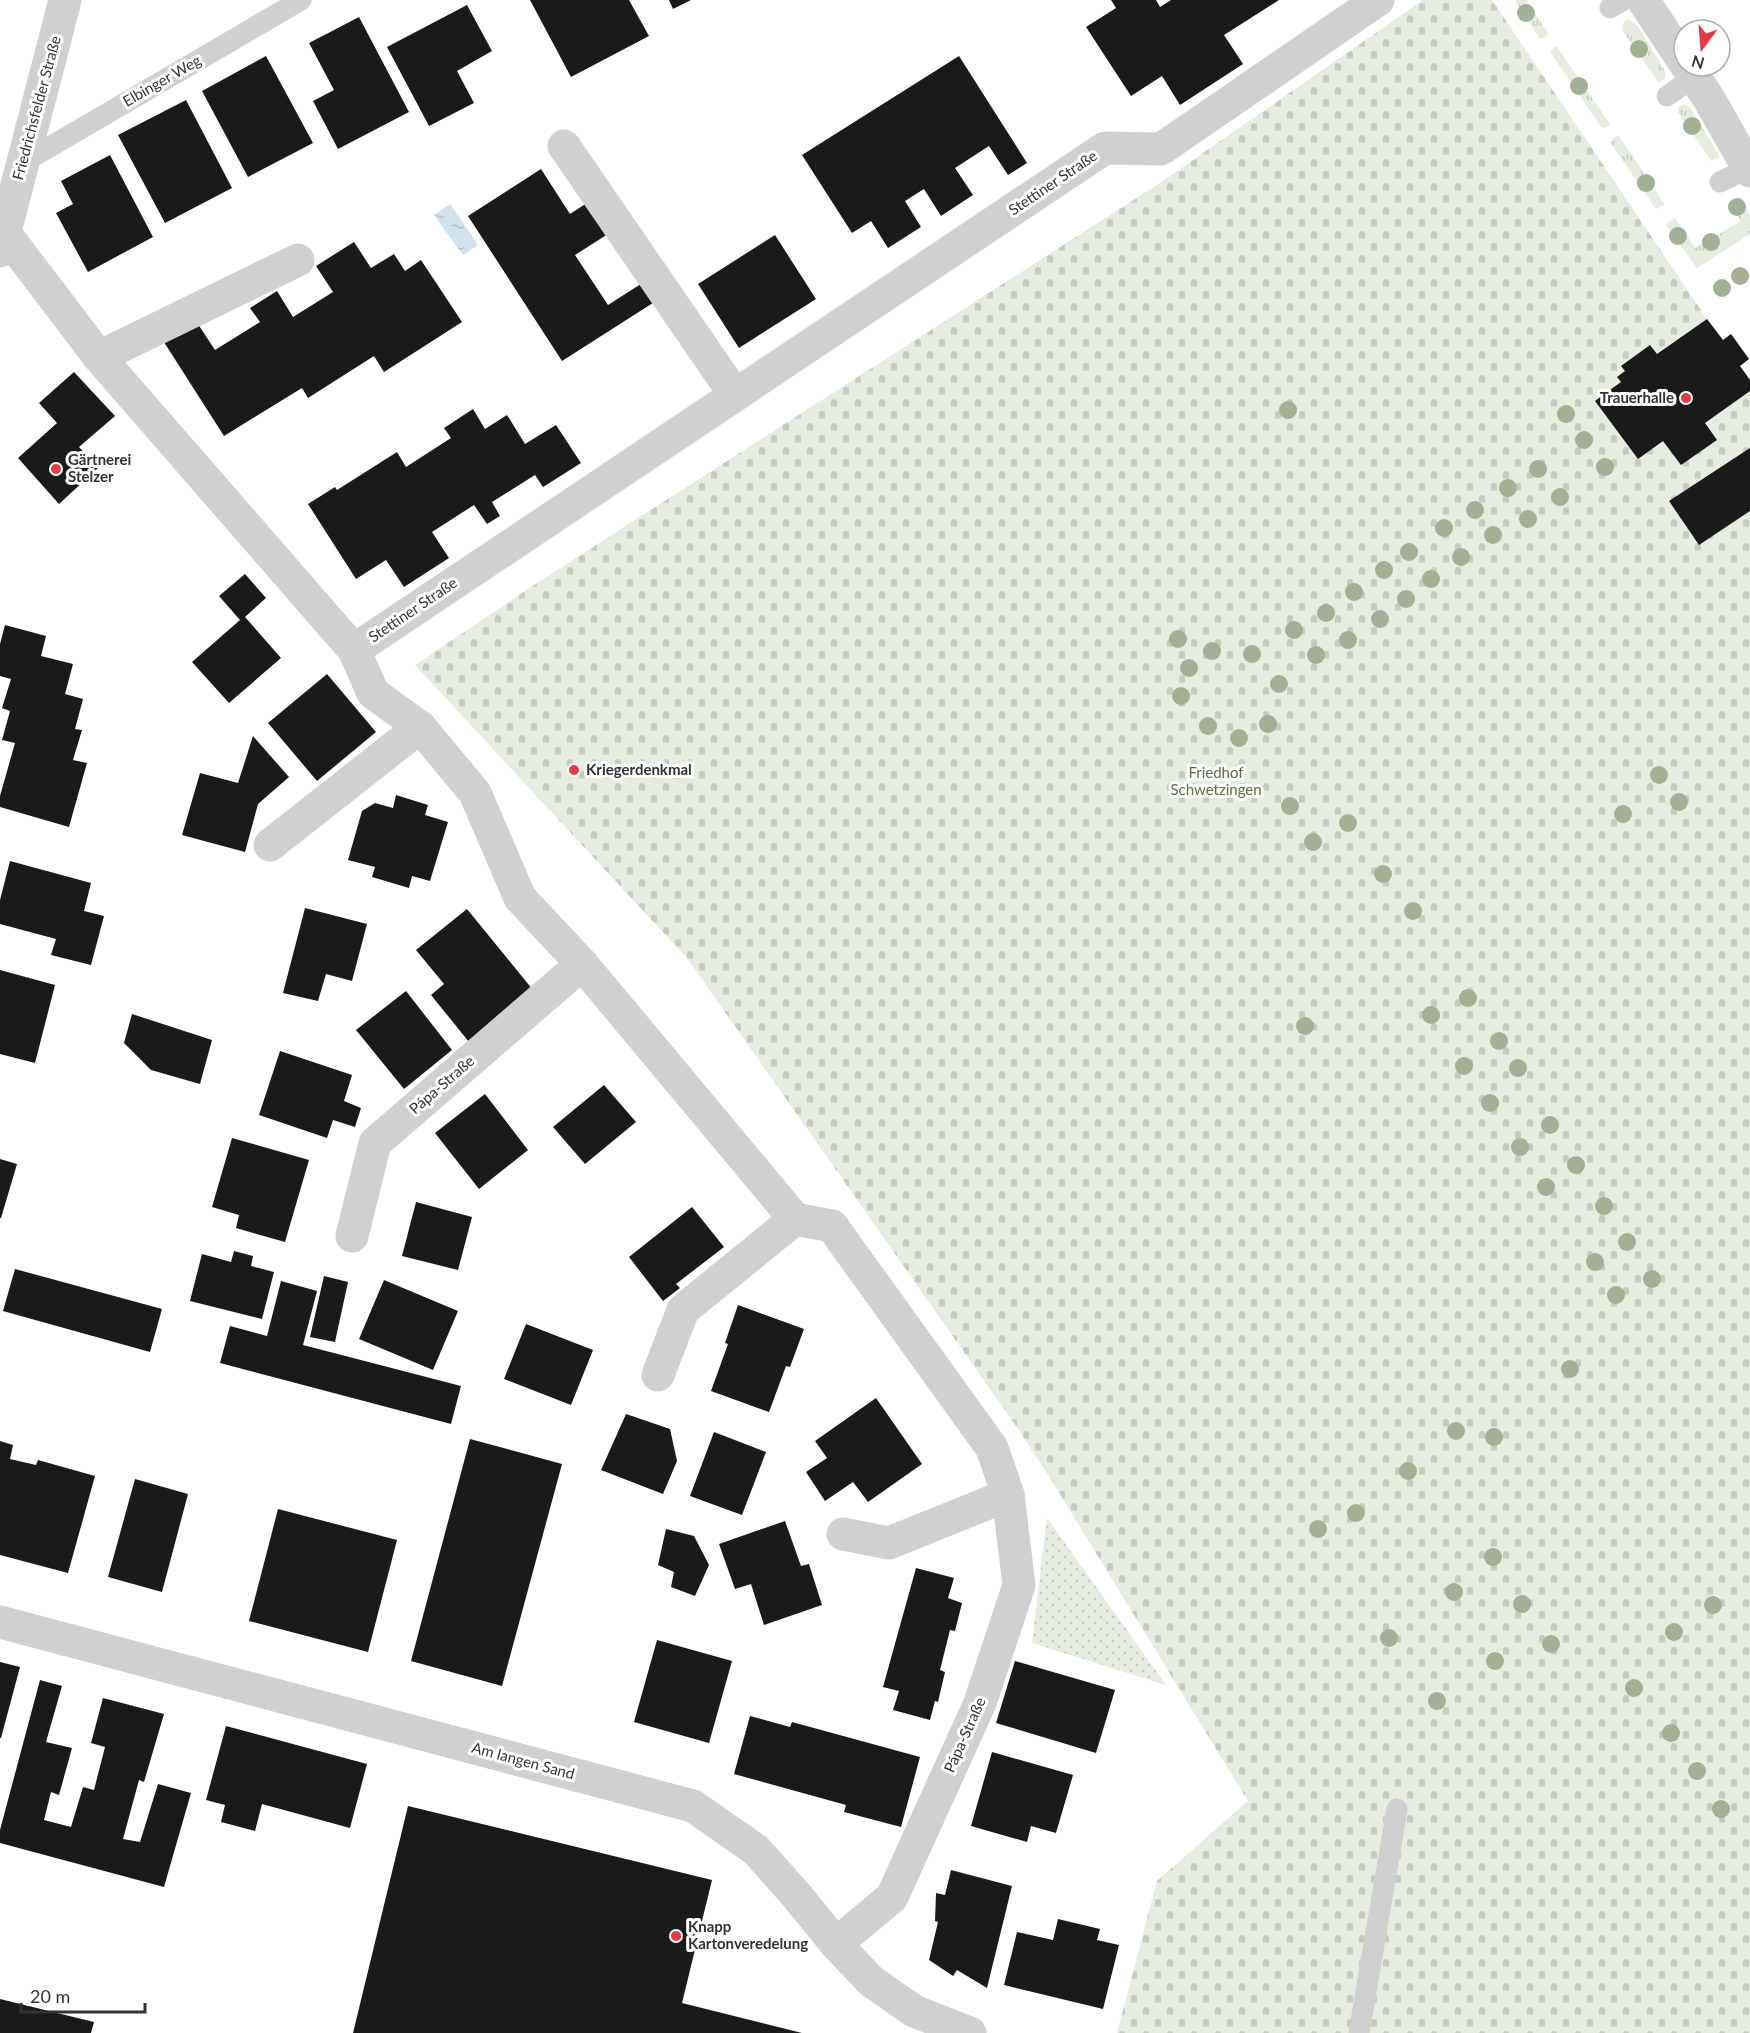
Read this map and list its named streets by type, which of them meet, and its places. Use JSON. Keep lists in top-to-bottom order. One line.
{"streets":{"street":["Friedrichsfelder Straße","Stettiner Straße","Pápa-Straße","Am langen Sand"],"lane":["Elbinger Weg"]},"crossings":[["Elbinger Weg","Friedrichsfelder Straße"],["Friedrichsfelder Straße","Stettiner Straße"],["Pápa-Straße","Am langen Sand"]],"parks":["Friedhof Schwetzingen"],"places":["Trauerhalle","Gärtnerei Stelzer","Kriegerdenkmal","Knapp Kartonveredelung"],"scale_bar":"20 m","north":"bottom"}
